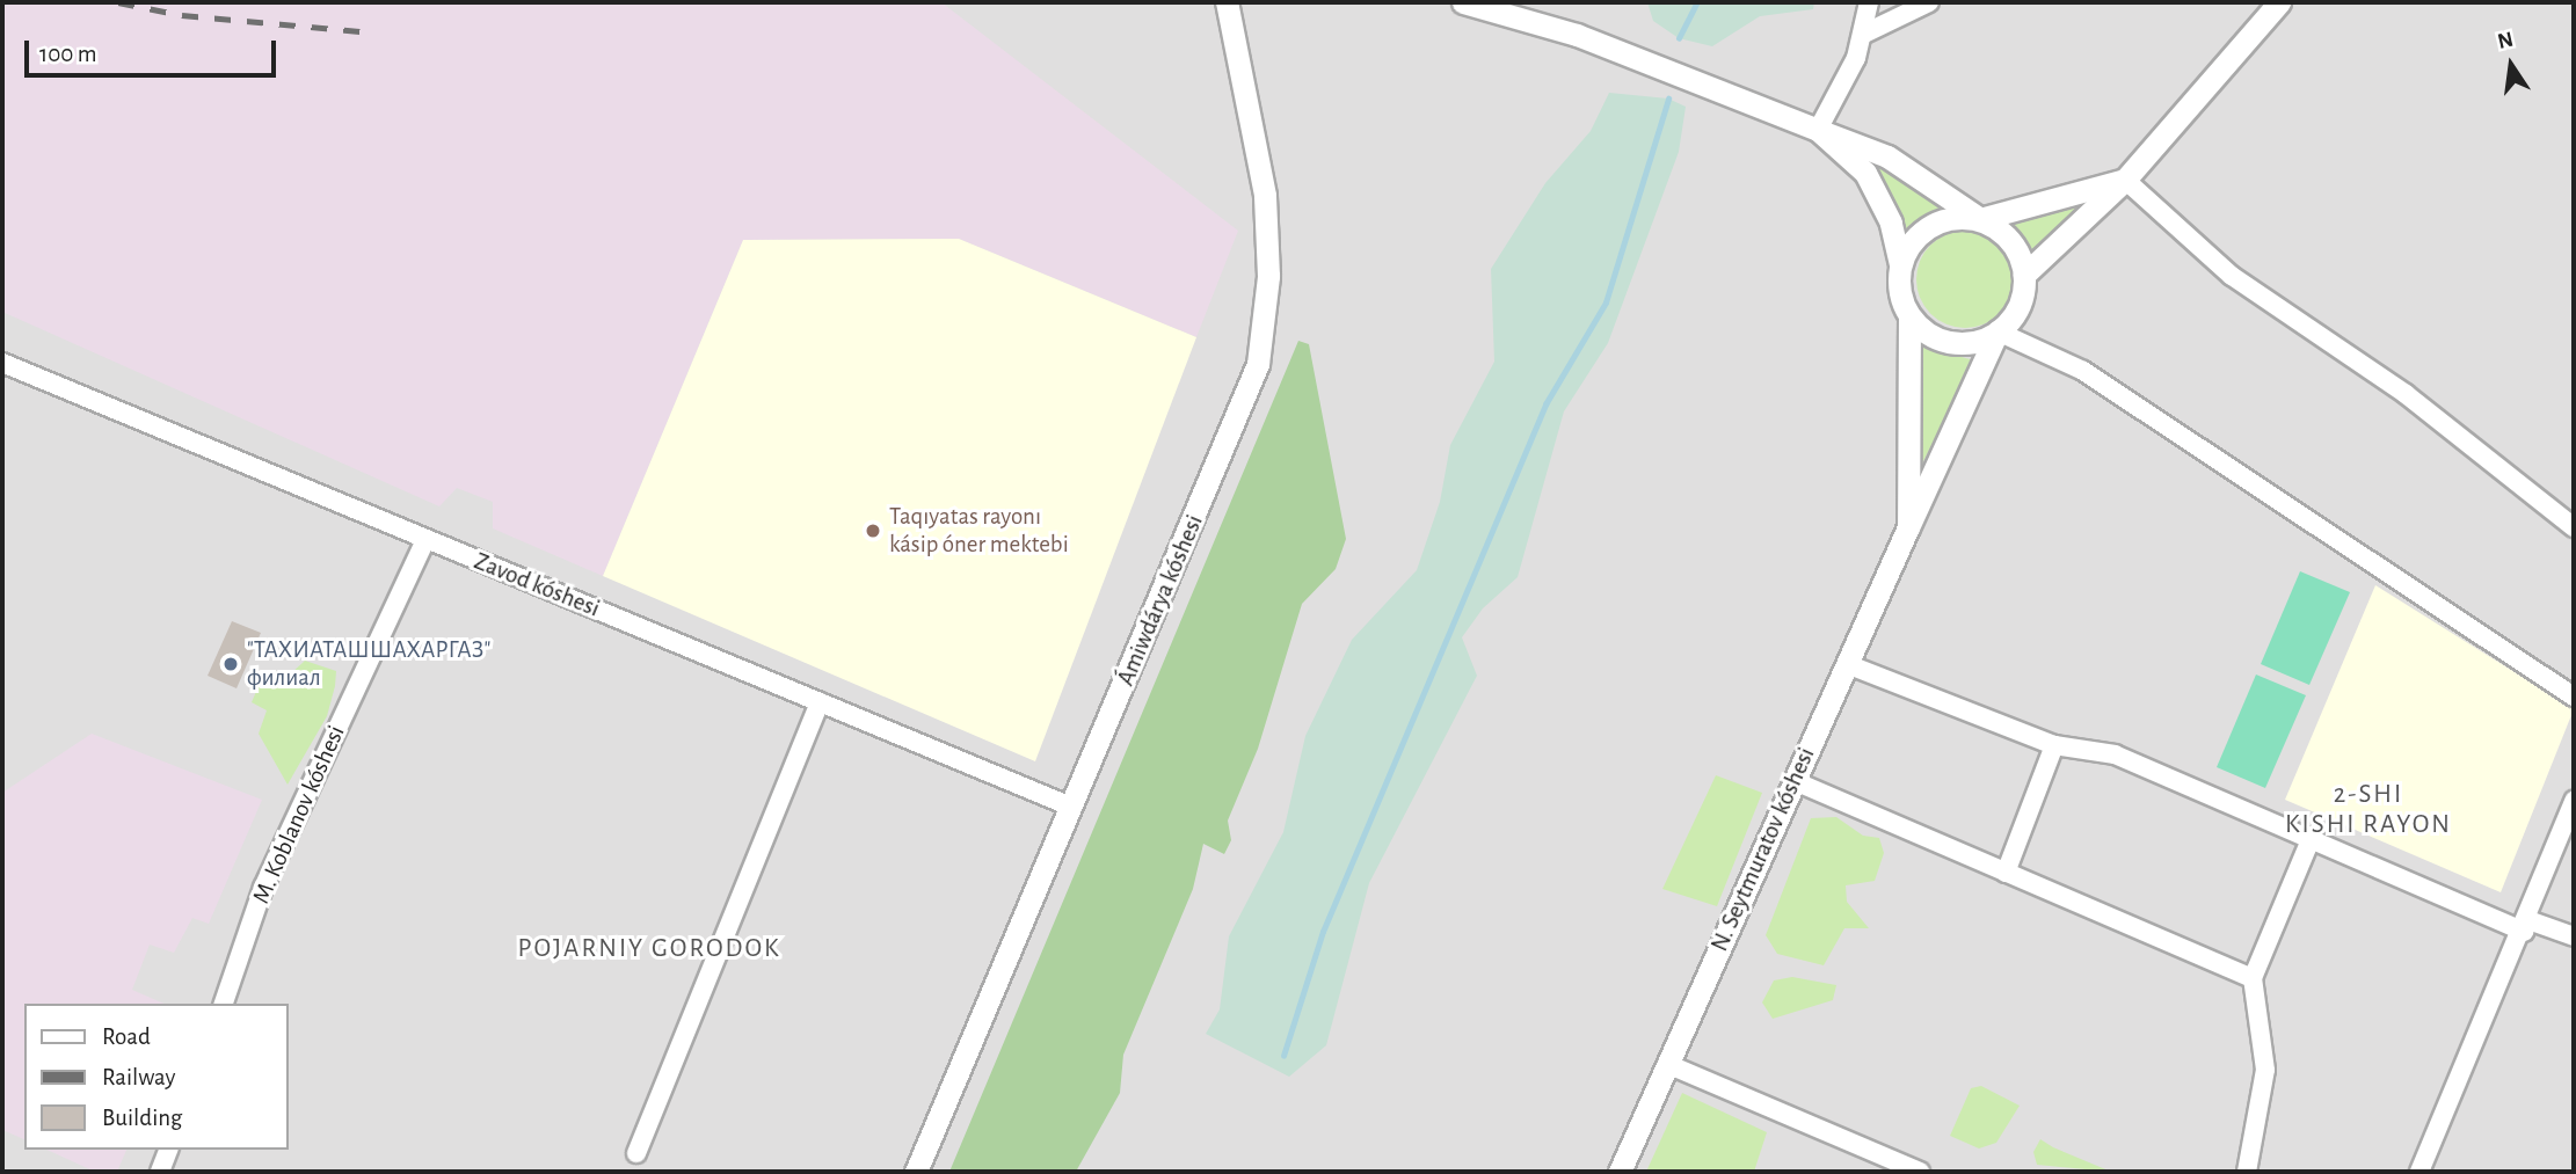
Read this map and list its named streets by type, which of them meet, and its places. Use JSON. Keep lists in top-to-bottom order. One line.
{"streets":{"street":["Zavod kóshesi","Ámiwdárya kóshesi","M. Koblanov kóshesi","N. Seytmuratov kóshesi"]},"crossings":[["Zavod kóshesi","Ámiwdárya kóshesi"],["Zavod kóshesi","M. Koblanov kóshesi"]],"districts":["2-SHI KISHI RAYON","POJARNIY GORODOK"],"places":["Taqıyatas rayonı kásip óner mektebi","\"ТАХИАТАШШАХАРГАЗ\" филиал"],"legend":["Road","Railway","Building"],"scale_bar":"100 m","north":"top"}
